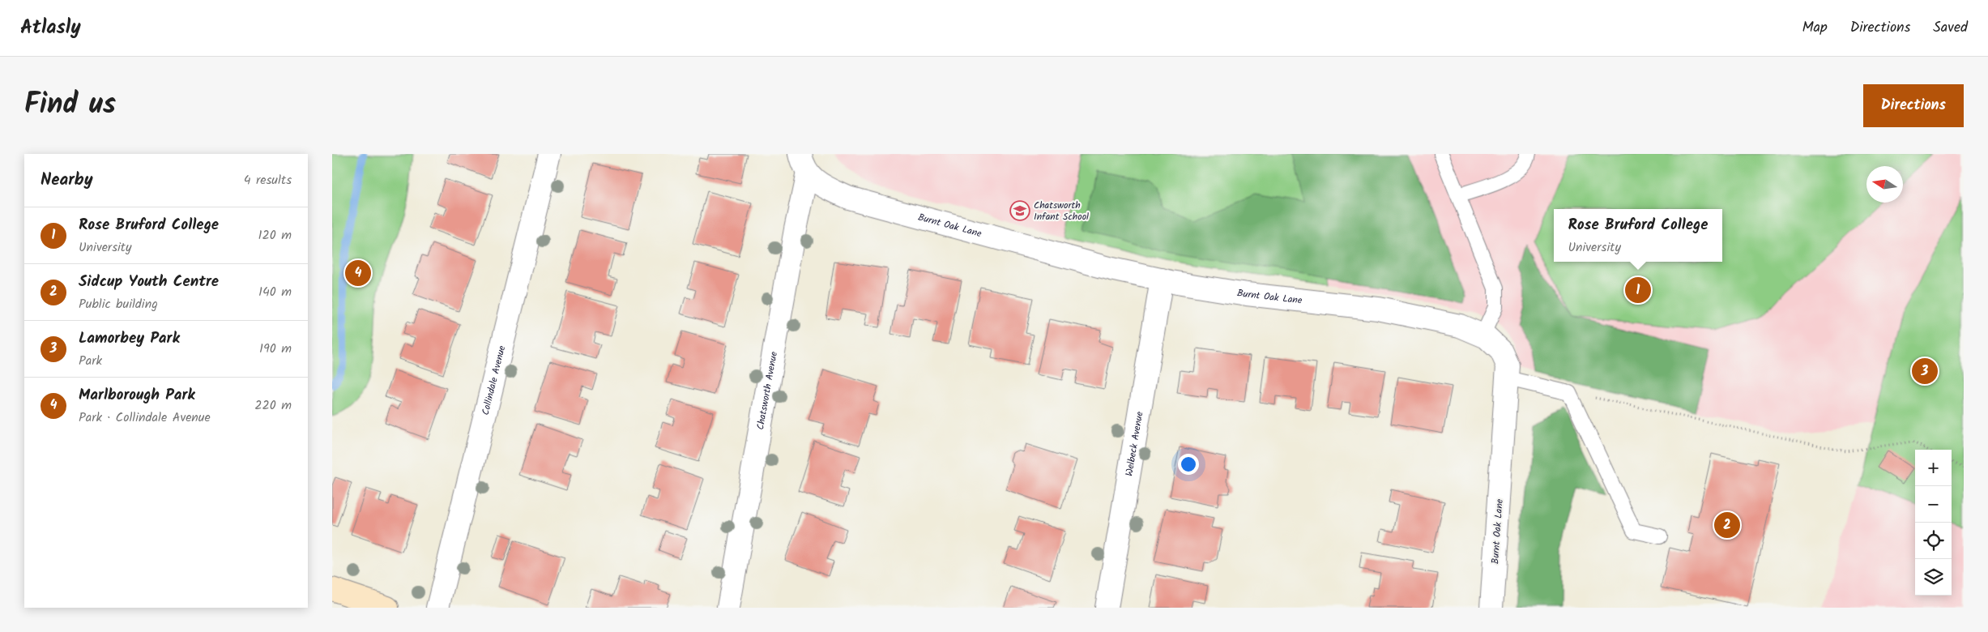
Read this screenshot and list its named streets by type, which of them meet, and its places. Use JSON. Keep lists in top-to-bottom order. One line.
{"streets":{"street":["Burnt Oak Lane","Collindale Avenue","Chatsworth Avenue","Welbeck Avenue"]},"crossings":[["Burnt Oak Lane","Chatsworth Avenue"],["Burnt Oak Lane","Welbeck Avenue"]],"places":{"school or university":["Chatsworth Infant School"]},"north":"left","page":{"header":"Atlasly","nav":["Map","Directions","Saved"],"title":"Find us","buttons":"Directions","heading":["Nearby","4 results"],"list":[{"mark":"1","name":"Rose Bruford College","note":"University","value":"120 m"},{"mark":"2","name":"Sidcup Youth Centre","note":"Public building","value":"140 m"},{"mark":"3","name":"Lamorbey Park","note":"Park","value":"190 m"},{"mark":"4","name":"Marlborough Park","note":"Park · Collindale Avenue","value":"220 m"}],"popup":["Rose Bruford College","University"],"pins":["4","1","3","2"],"map_buttons":["+","−"]}}
